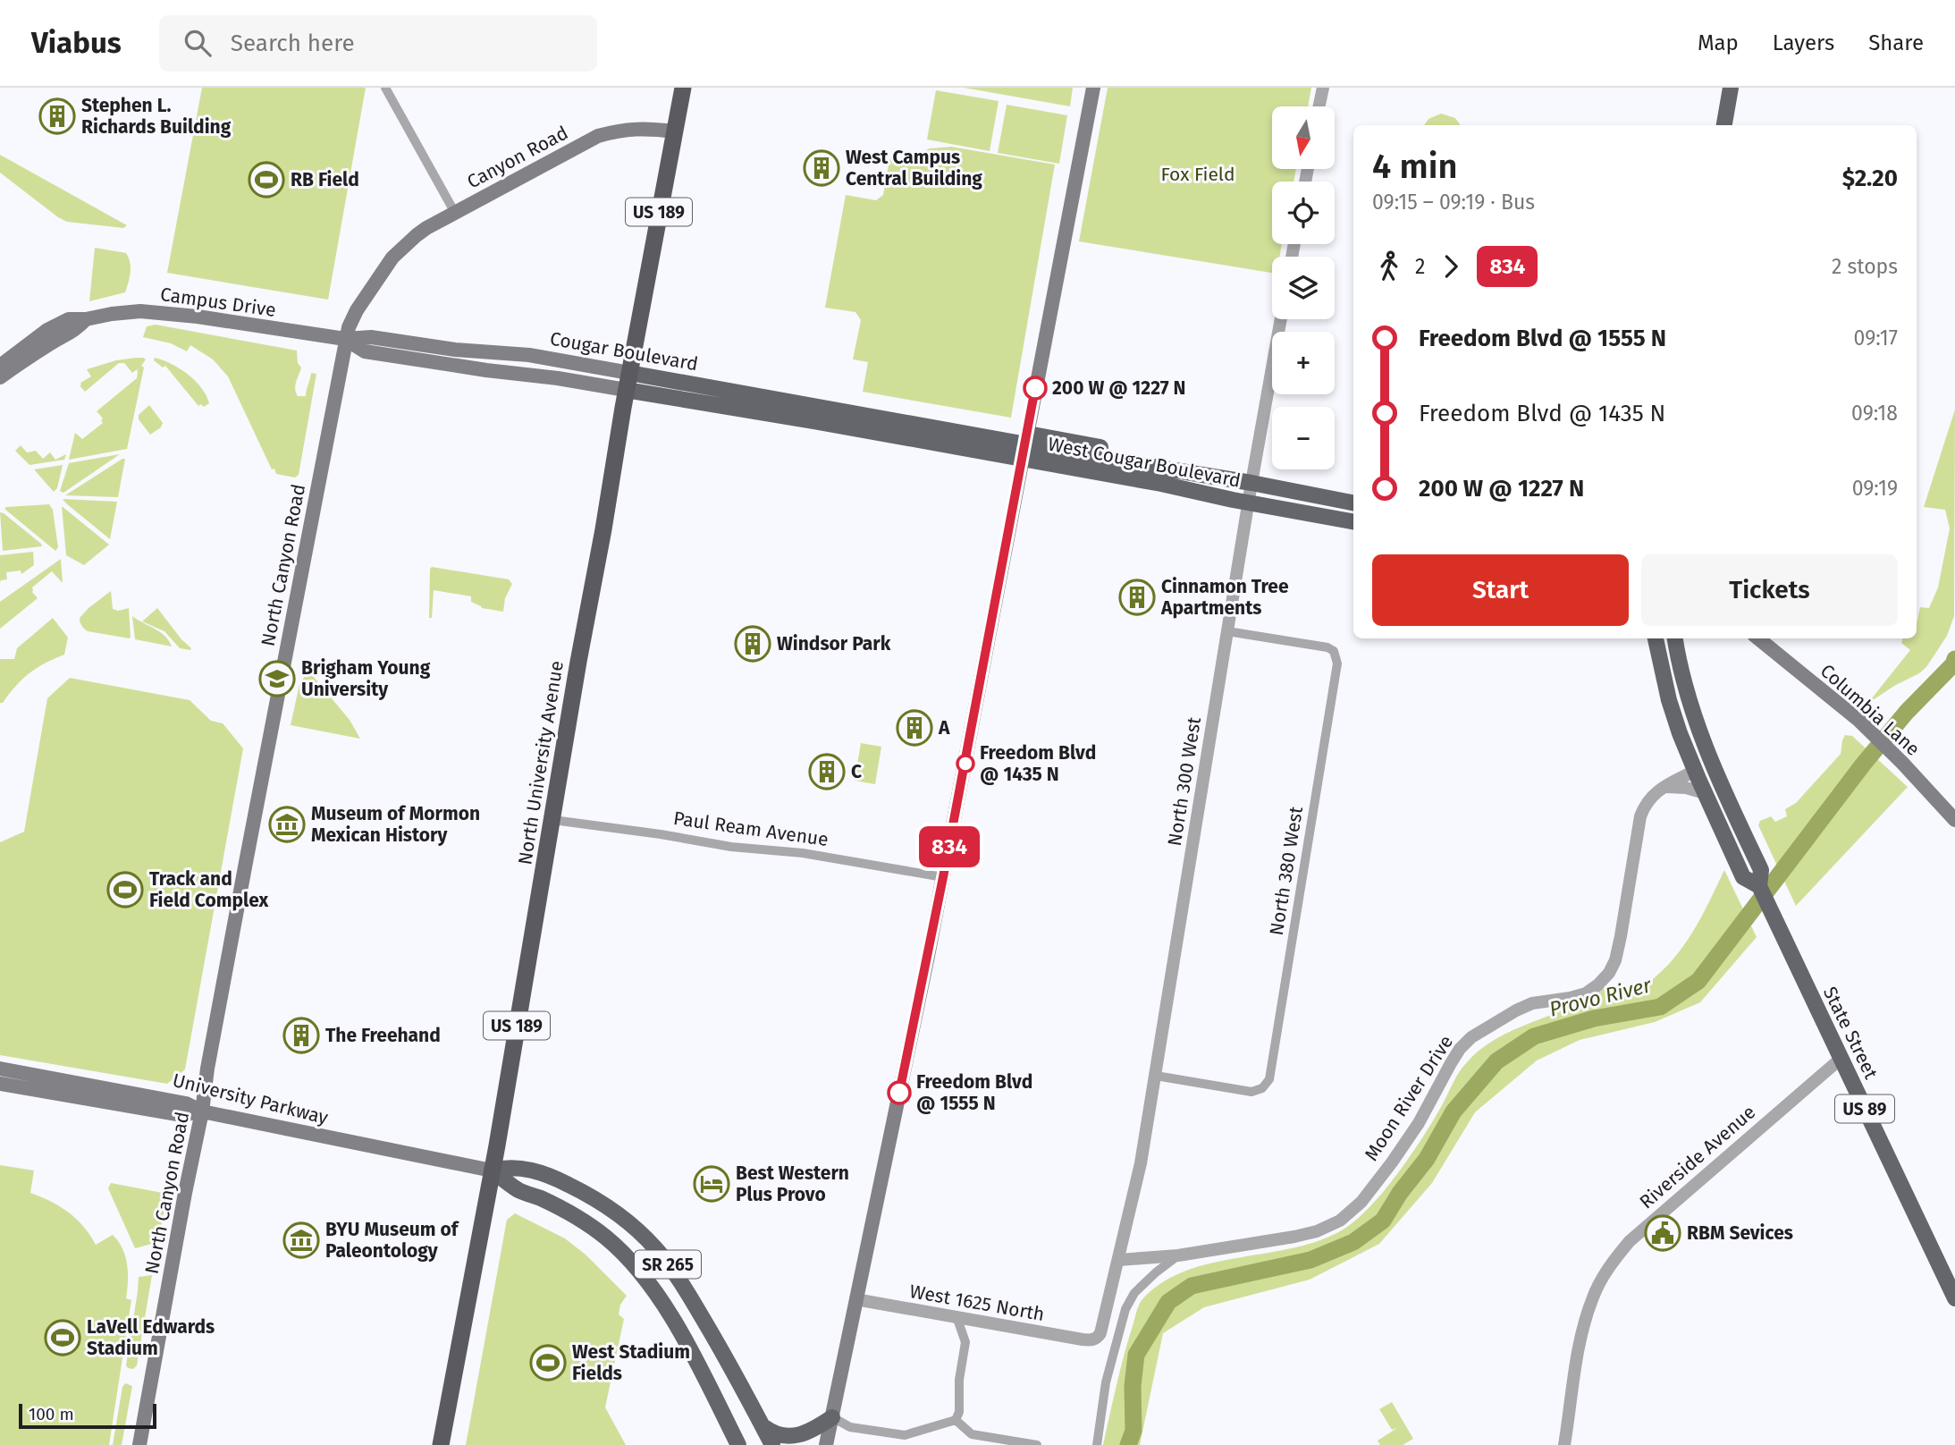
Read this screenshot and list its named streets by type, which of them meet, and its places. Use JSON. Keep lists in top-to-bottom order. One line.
{"streets":{"highway":["US 189","North University Avenue"],"main road":["Canyon Road","Campus Drive","Cougar Boulevard","West Cougar Boulevard","North Canyon Road","Columbia Lane","State Street","University Parkway","US 89","SR 265"],"street":["North 300 West","Paul Ream Avenue","North 380 West","Moon River Drive","Riverside Avenue","West 1625 North"]},"crossings":[["Canyon Road","North Canyon Road"],["Canyon Road","North University Avenue"],["Campus Drive","Cougar Boulevard"],["Campus Drive","North Canyon Road"],["Cougar Boulevard","West Cougar Boulevard"],["Cougar Boulevard","North Canyon Road"],["Cougar Boulevard","North University Avenue"],["West Cougar Boulevard","North 300 West"],["North Canyon Road","University Parkway"],["North University Avenue","Paul Ream Avenue"],["North University Avenue","University Parkway"],["North 300 West","North 380 West"],["North 300 West","West 1625 North"],["State Street","Moon River Drive"],["State Street","Riverside Avenue"]],"water":["Provo River"],"parks":["Fox Field"],"places":{"building":["Stephen L. Richards Building","West Campus Central Building","Cinnamon Tree Apartments","Windsor Park","A","C","The Freehand"],"sports":["RB Field","Track and Field Complex","LaVell Edwards Stadium","West Stadium Fields"],"other":["200 W @ 1227 N","Freedom Blvd @ 1435 N","Freedom Blvd @ 1555 N"],"school or university":["Brigham Young University"],"museum":["Museum of Mormon Mexican History","BYU Museum of Paleontology"],"hotel":["Best Western Plus Provo"],"public building":["RBM Sevices"]},"lines":["bus line 834"],"scale_bar":"100 m","north":"bottom","page":{"header":"Viabus","search":"Search here","nav":["Map","Layers","Share"],"on_map":"834","map_buttons":["+","−"],"heading":["4 min","09:15 – 09:19 · Bus","$2.20"],"legs":["2","834","2 stops"],"list":[{"name":"Freedom Blvd @ 1555 N","value":"09:17"},{"name":"Freedom Blvd @ 1435 N","value":"09:18"},{"name":"200 W @ 1227 N","value":"09:19"}],"buttons":["Start","Tickets"],"scale":"100 m"}}
